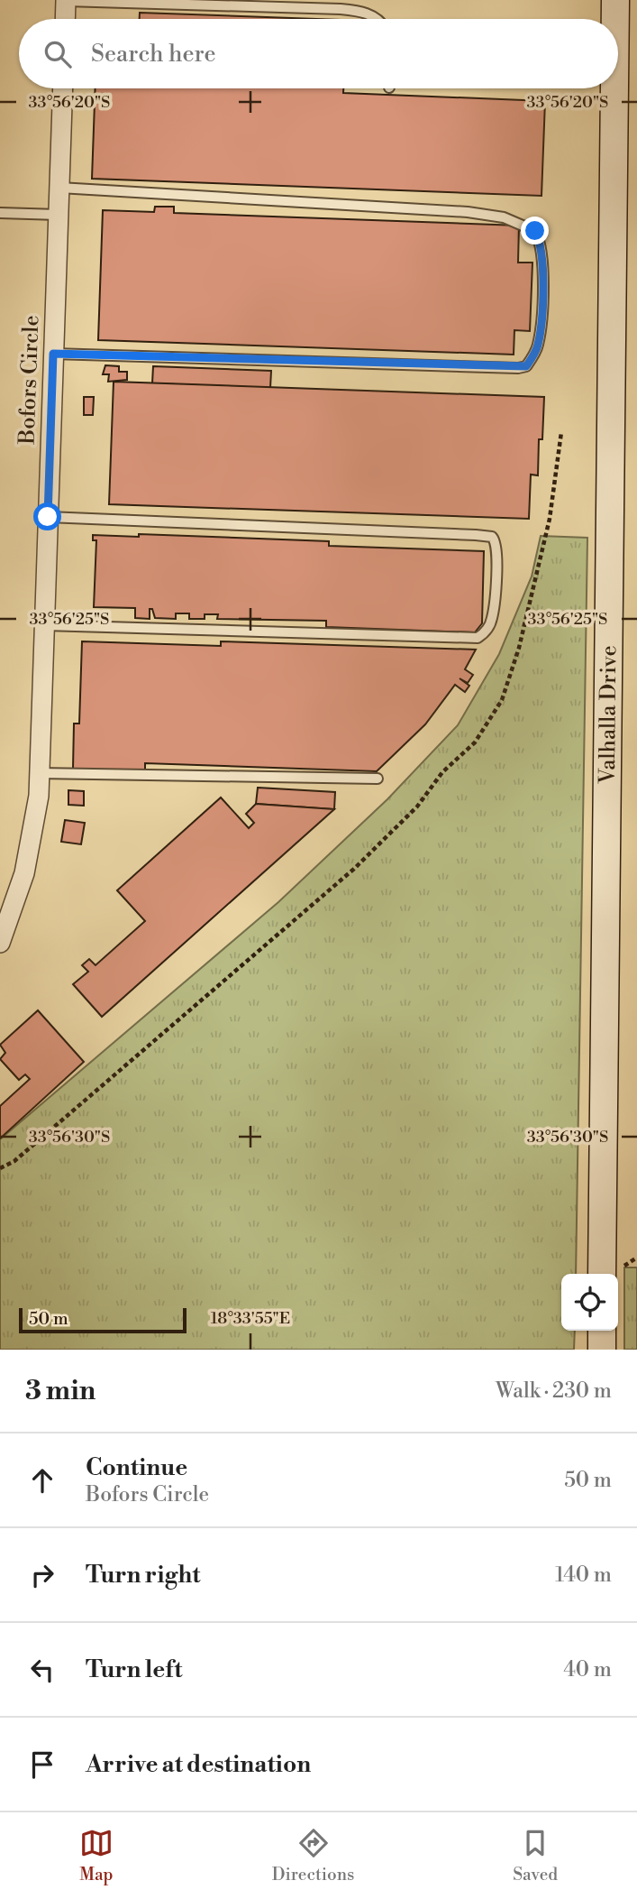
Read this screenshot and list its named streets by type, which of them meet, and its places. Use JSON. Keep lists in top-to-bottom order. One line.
{"streets":{"main road":["Valhalla Drive"],"street":["Bofors Circle"]},"scale_bar":"50 m","page":{"search":"Search here","scale":"50 m","heading":["3 min","Walk · 230 m"],"list":[["Continue","Bofors Circle","50 m"],["Turn right","140 m"],["Turn left","40 m"],"Arrive at destination"],"nav":["Map","Directions","Saved"]},"coordinates":["33°56'20\"S","33°56'25\"S","33°56'30\"S","18°33'55\"E"]}
